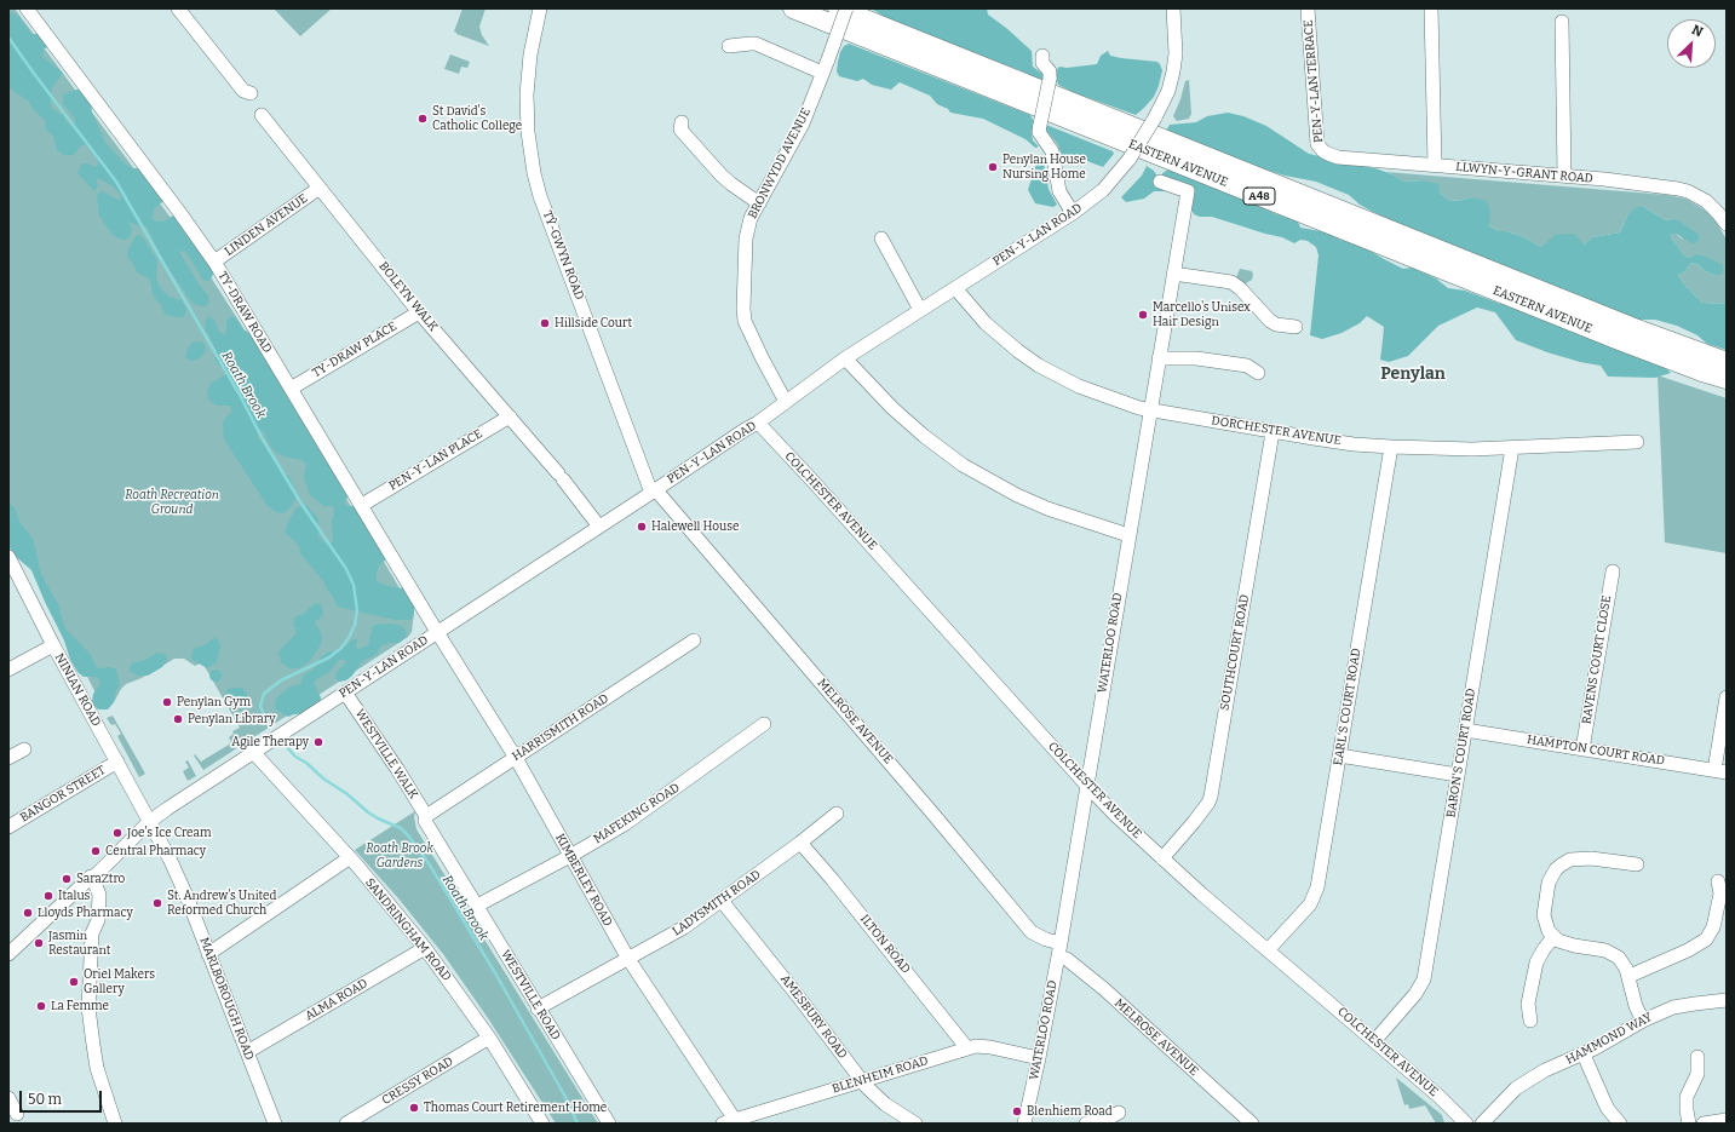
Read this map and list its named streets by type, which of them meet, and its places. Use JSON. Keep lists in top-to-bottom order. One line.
{"streets":{"highway":["EASTERN AVENUE","A48"],"street":["PEN-Y-LAN TERRACE","BRONWYDD AVENUE","LLWYN-Y-GRANT ROAD","LINDEN AVENUE","PEN-Y-LAN ROAD","TŶ-GWYN ROAD","BOLEYN WALK","TY-DRAW ROAD","TY-DRAW PLACE","DORCHESTER AVENUE","PEN-Y-LAN PLACE","COLCHESTER AVENUE","WATERLOO ROAD","SOUTHCOURT ROAD","RAVENS COURT CLOSE","NINIAN ROAD","EARL'S COURT ROAD","MELROSE AVENUE","HARRISMITH ROAD","HAMPTON COURT ROAD","BARON'S COURT ROAD","WESTVILLE WALK","BANGOR STREET","MAFEKING ROAD","KIMBERLEY ROAD","LADYSMITH ROAD","SANDRINGHAM ROAD","ILTON ROAD","WESTVILLE ROAD","MARLBOROUGH ROAD","ALMA ROAD","AMESBURY ROAD","HAMMOND WAY","BLENHEIM ROAD","CRESSY ROAD"]},"crossings":[["PEN-Y-LAN TERRACE","LLWYN-Y-GRANT ROAD"],["BRONWYDD AVENUE","PEN-Y-LAN ROAD"],["LINDEN AVENUE","BOLEYN WALK"],["LINDEN AVENUE","TY-DRAW ROAD"],["PEN-Y-LAN ROAD","TŶ-GWYN ROAD"],["PEN-Y-LAN ROAD","BOLEYN WALK"],["PEN-Y-LAN ROAD","TY-DRAW ROAD"],["PEN-Y-LAN ROAD","DORCHESTER AVENUE"],["PEN-Y-LAN ROAD","COLCHESTER AVENUE"],["PEN-Y-LAN ROAD","NINIAN ROAD"],["PEN-Y-LAN ROAD","MELROSE AVENUE"],["PEN-Y-LAN ROAD","WESTVILLE WALK"],["PEN-Y-LAN ROAD","KIMBERLEY ROAD"],["PEN-Y-LAN ROAD","SANDRINGHAM ROAD"],["PEN-Y-LAN ROAD","MARLBOROUGH ROAD"],["TŶ-GWYN ROAD","MELROSE AVENUE"],["BOLEYN WALK","TY-DRAW PLACE"],["BOLEYN WALK","PEN-Y-LAN PLACE"],["TY-DRAW ROAD","TY-DRAW PLACE"],["TY-DRAW ROAD","PEN-Y-LAN PLACE"],["TY-DRAW ROAD","KIMBERLEY ROAD"],["DORCHESTER AVENUE","WATERLOO ROAD"],["DORCHESTER AVENUE","SOUTHCOURT ROAD"],["DORCHESTER AVENUE","EARL'S COURT ROAD"],["DORCHESTER AVENUE","BARON'S COURT ROAD"],["COLCHESTER AVENUE","WATERLOO ROAD"],["COLCHESTER AVENUE","SOUTHCOURT ROAD"],["COLCHESTER AVENUE","EARL'S COURT ROAD"],["COLCHESTER AVENUE","BARON'S COURT ROAD"],["WATERLOO ROAD","MELROSE AVENUE"],["WATERLOO ROAD","BLENHEIM ROAD"],["RAVENS COURT CLOSE","HAMPTON COURT ROAD"],["NINIAN ROAD","BANGOR STREET"],["NINIAN ROAD","MARLBOROUGH ROAD"],["HARRISMITH ROAD","WESTVILLE WALK"],["HARRISMITH ROAD","KIMBERLEY ROAD"],["HARRISMITH ROAD","WESTVILLE ROAD"],["HAMPTON COURT ROAD","BARON'S COURT ROAD"],["WESTVILLE WALK","WESTVILLE ROAD"],["MAFEKING ROAD","KIMBERLEY ROAD"],["MAFEKING ROAD","WESTVILLE ROAD"],["KIMBERLEY ROAD","LADYSMITH ROAD"],["KIMBERLEY ROAD","BLENHEIM ROAD"],["LADYSMITH ROAD","ILTON ROAD"],["LADYSMITH ROAD","WESTVILLE ROAD"],["LADYSMITH ROAD","AMESBURY ROAD"],["SANDRINGHAM ROAD","ALMA ROAD"],["SANDRINGHAM ROAD","CRESSY ROAD"],["ILTON ROAD","BLENHEIM ROAD"],["MARLBOROUGH ROAD","ALMA ROAD"],["AMESBURY ROAD","BLENHEIM ROAD"]],"districts":["Penylan"],"water":["Roath Brook"],"parks":["Roath Recreation Ground","Roath Brook Gardens"],"places":["St David's Catholic College","Penylan House Nursing Home","Marcello's Unisex Hair Design","Hillside Court","Halewell House","Penylan Gym","Penylan Library","Agile Therapy","Joe's Ice Cream","Central Pharmacy","SaraZtro","Italus","St. Andrew's United Reformed Church","Lloyds Pharmacy","Jasmin Restaurant","Oriel Makers Gallery","La Femme","Thomas Court Retirement Home","Blenhiem Road"],"scale_bar":"50 m","north":"top right"}
